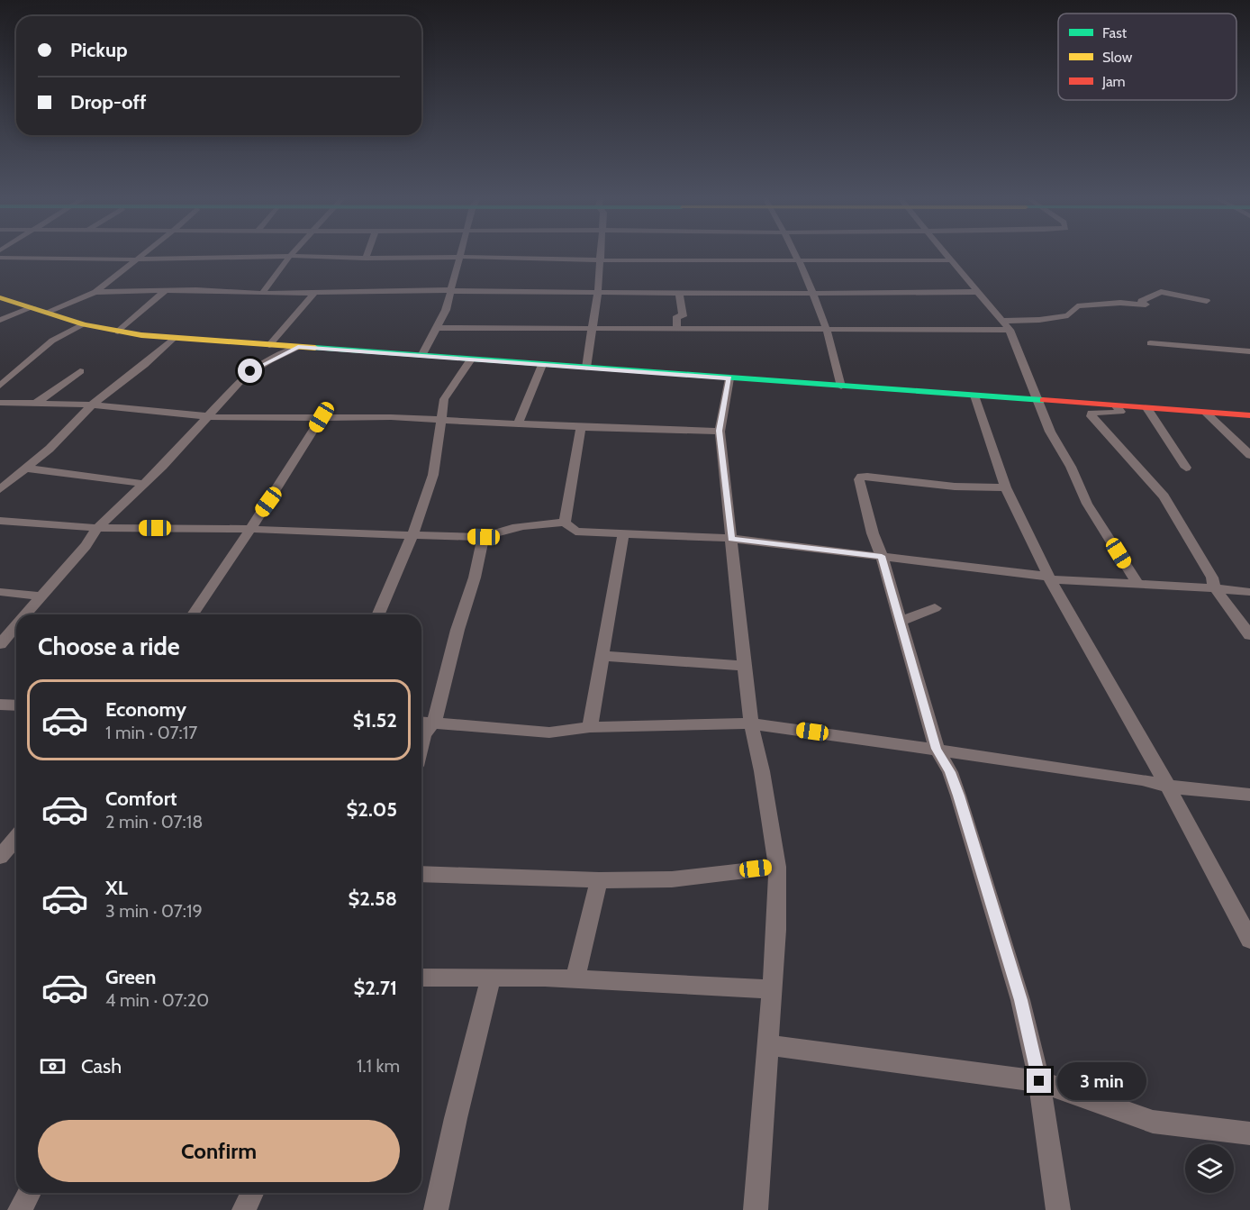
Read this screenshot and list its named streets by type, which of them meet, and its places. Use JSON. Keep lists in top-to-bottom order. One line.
{"legend":["Fast","Slow","Jam"],"page":{"banner":["Pickup","Drop-off"],"heading":"Choose a ride","list":[{"name":"Economy","note":"1 min · 07:17","value":"$1.52"},{"name":"Comfort","note":"2 min · 07:18","value":"$2.05"},{"name":"XL","note":"3 min · 07:19","value":"$2.58"},{"name":"Green","note":"4 min · 07:20","value":"$2.71"}],"pay":["Cash","1.1 km"],"bubble":"3 min","buttons":"Confirm"}}
